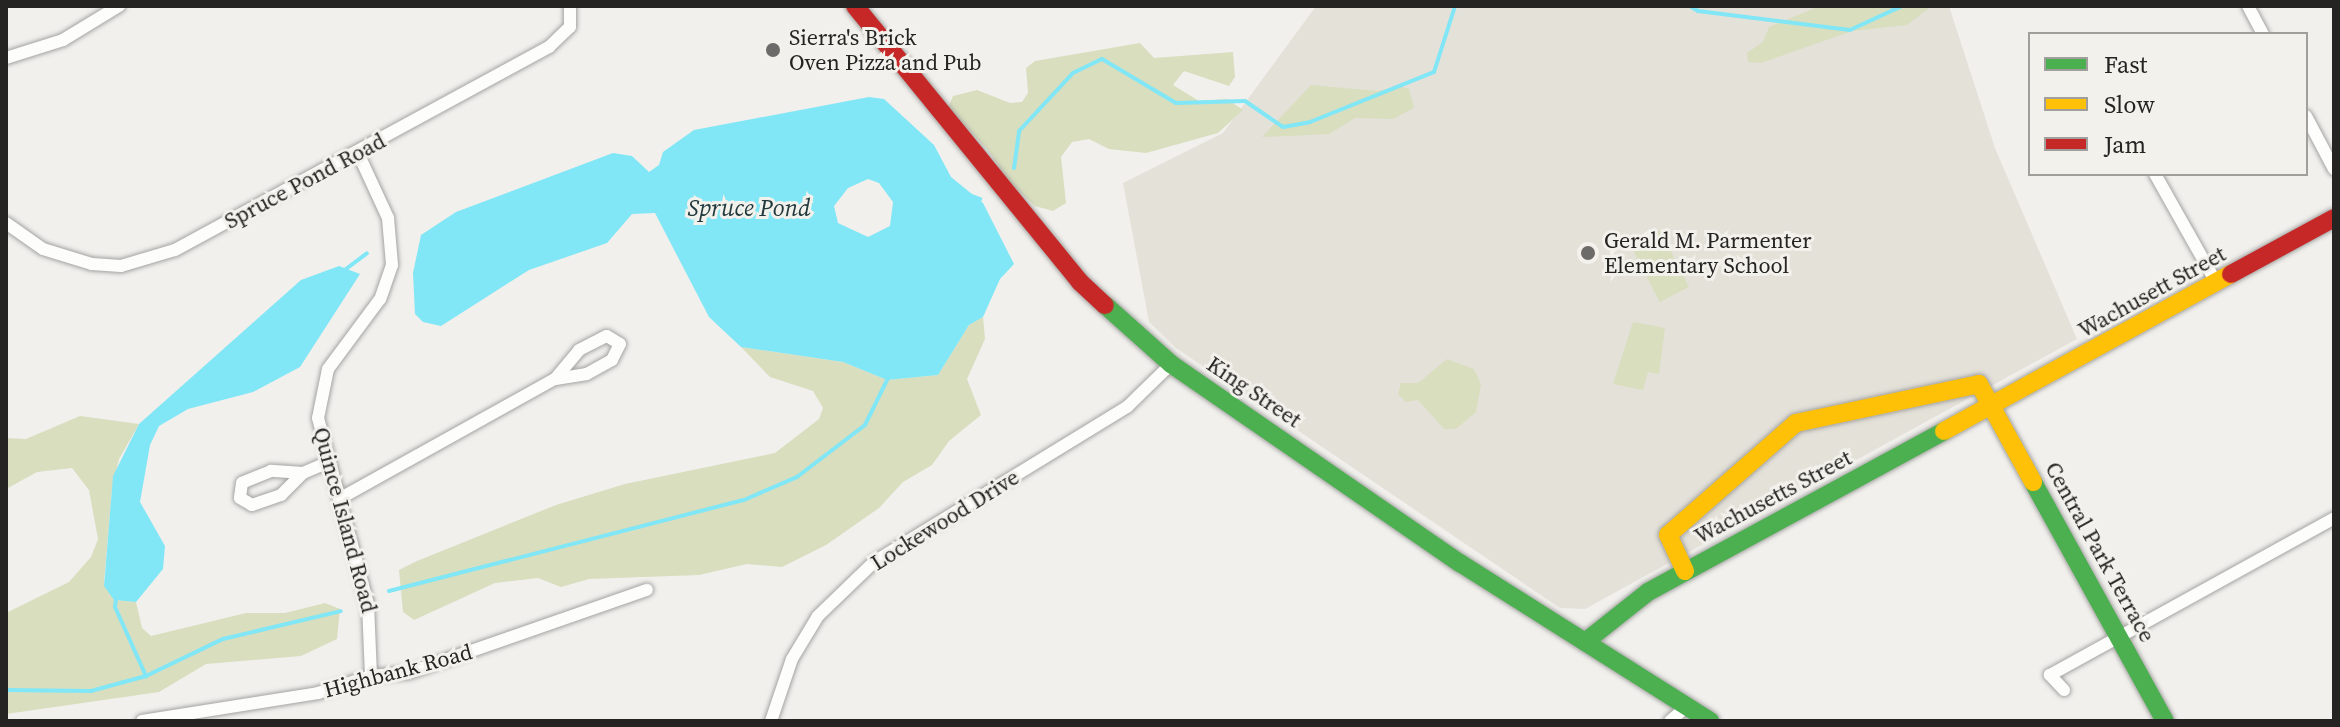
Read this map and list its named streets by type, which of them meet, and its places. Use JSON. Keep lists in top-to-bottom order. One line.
{"streets":{"street":["Spruce Pond Road","Wachusett Street","King Street","Wachusetts Street","Quince Island Road","Lockewood Drive","Central Park Terrace","Highbank Road"]},"crossings":[["Spruce Pond Road","Quince Island Road"],["Wachusett Street","Wachusetts Street"],["Wachusett Street","Central Park Terrace"],["King Street","Wachusetts Street"],["King Street","Lockewood Drive"],["Wachusetts Street","Central Park Terrace"],["Quince Island Road","Highbank Road"]],"water":["Spruce Pond"],"places":["Sierra's Brick Oven Pizza and Pub","Gerald M. Parmenter Elementary School"],"legend":["Fast","Slow","Jam"]}
